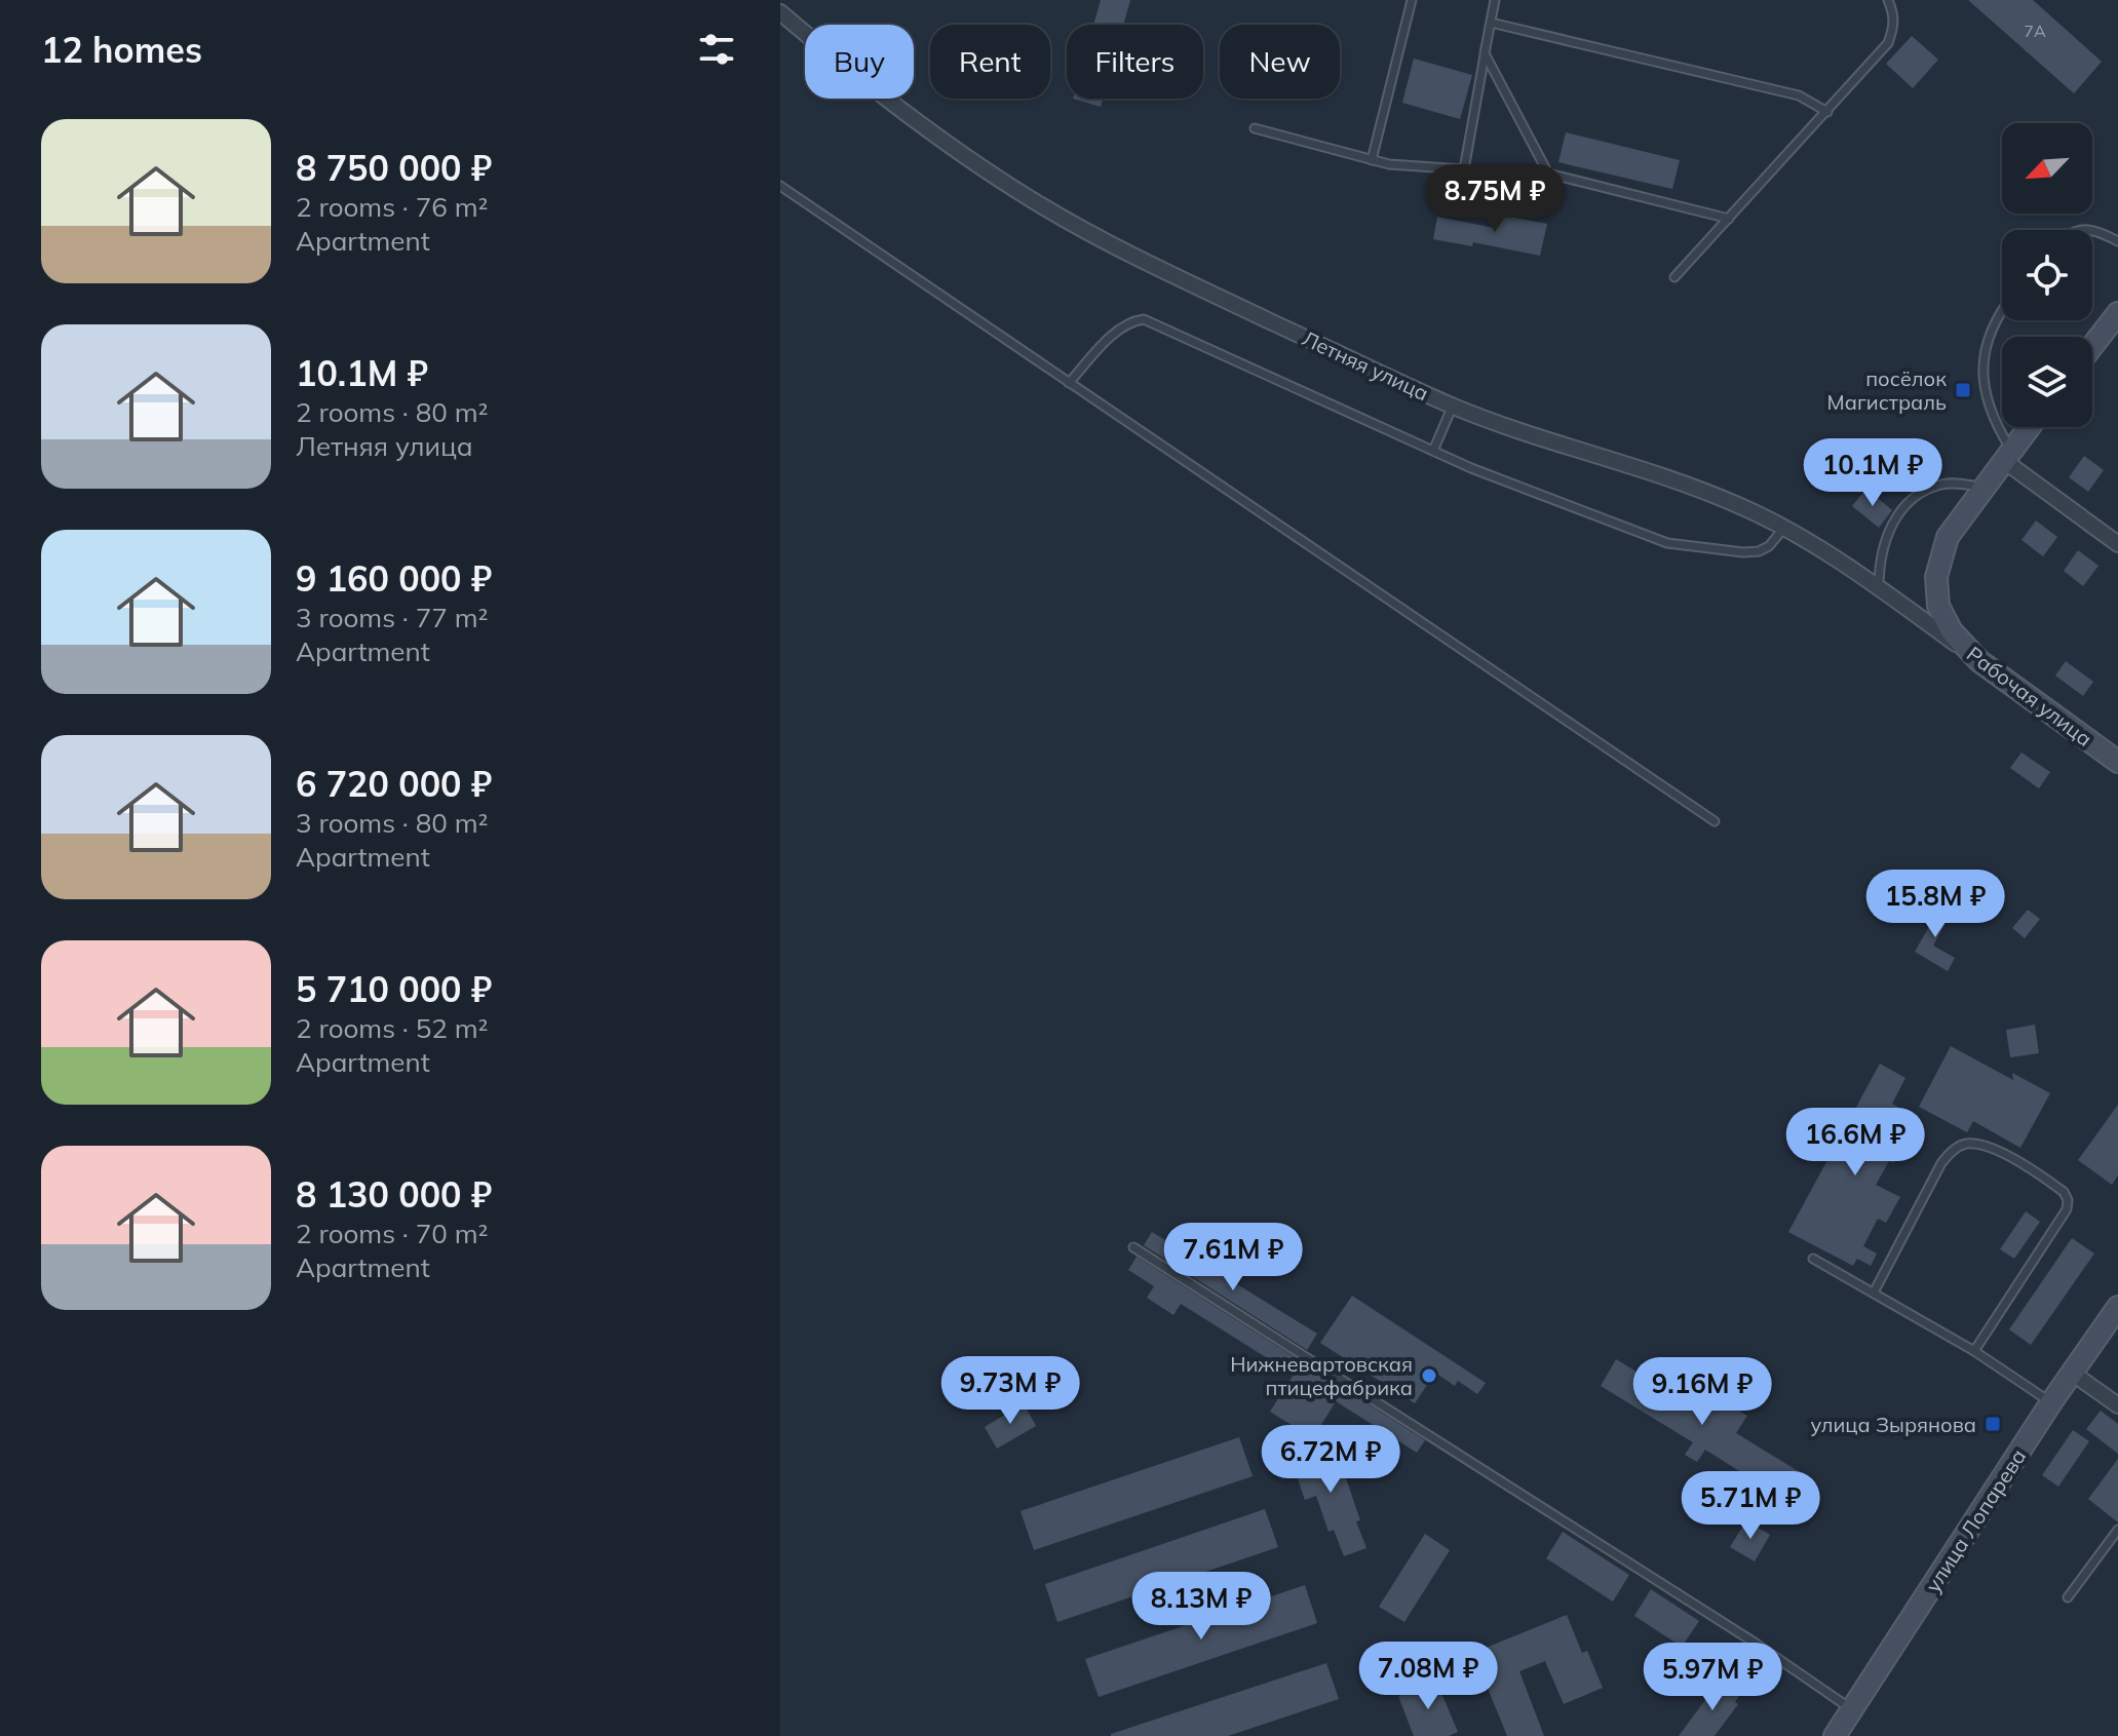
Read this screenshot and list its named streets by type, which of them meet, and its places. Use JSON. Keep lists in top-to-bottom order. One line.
{"streets":{"street":["Летняя улица","Рабочая улица","улица Лопарева"]},"crossings":[["Летняя улица","Рабочая улица"]],"places":{"transit":["посёлок Магистраль","улица Зырянова"],"other":["Нижневартовская птицефабрика"]},"house_numbers":["7А"],"north":"bottom left","page":{"heading":"12 homes","chip":["Buy","Rent","Filters","New"],"list":[{"name":"8 750 000 ₽","note":"2 rooms · 76 m² · Apartment"},{"name":"10.1M ₽","note":"2 rooms · 80 m² · Летняя улица"},{"name":"9 160 000 ₽","note":"3 rooms · 77 m² · Apartment"},{"name":"6 720 000 ₽","note":"3 rooms · 80 m² · Apartment"},{"name":"5 710 000 ₽","note":"2 rooms · 52 m² · Apartment"},{"name":"8 130 000 ₽","note":"2 rooms · 70 m² · Apartment"}],"price":["8.75M ₽","10.1M ₽","15.8M ₽","16.6M ₽","7.61M ₽","9.73M ₽","9.16M ₽","6.72M ₽","5.71M ₽","8.13M ₽","7.08M ₽","5.97M ₽"]}}
